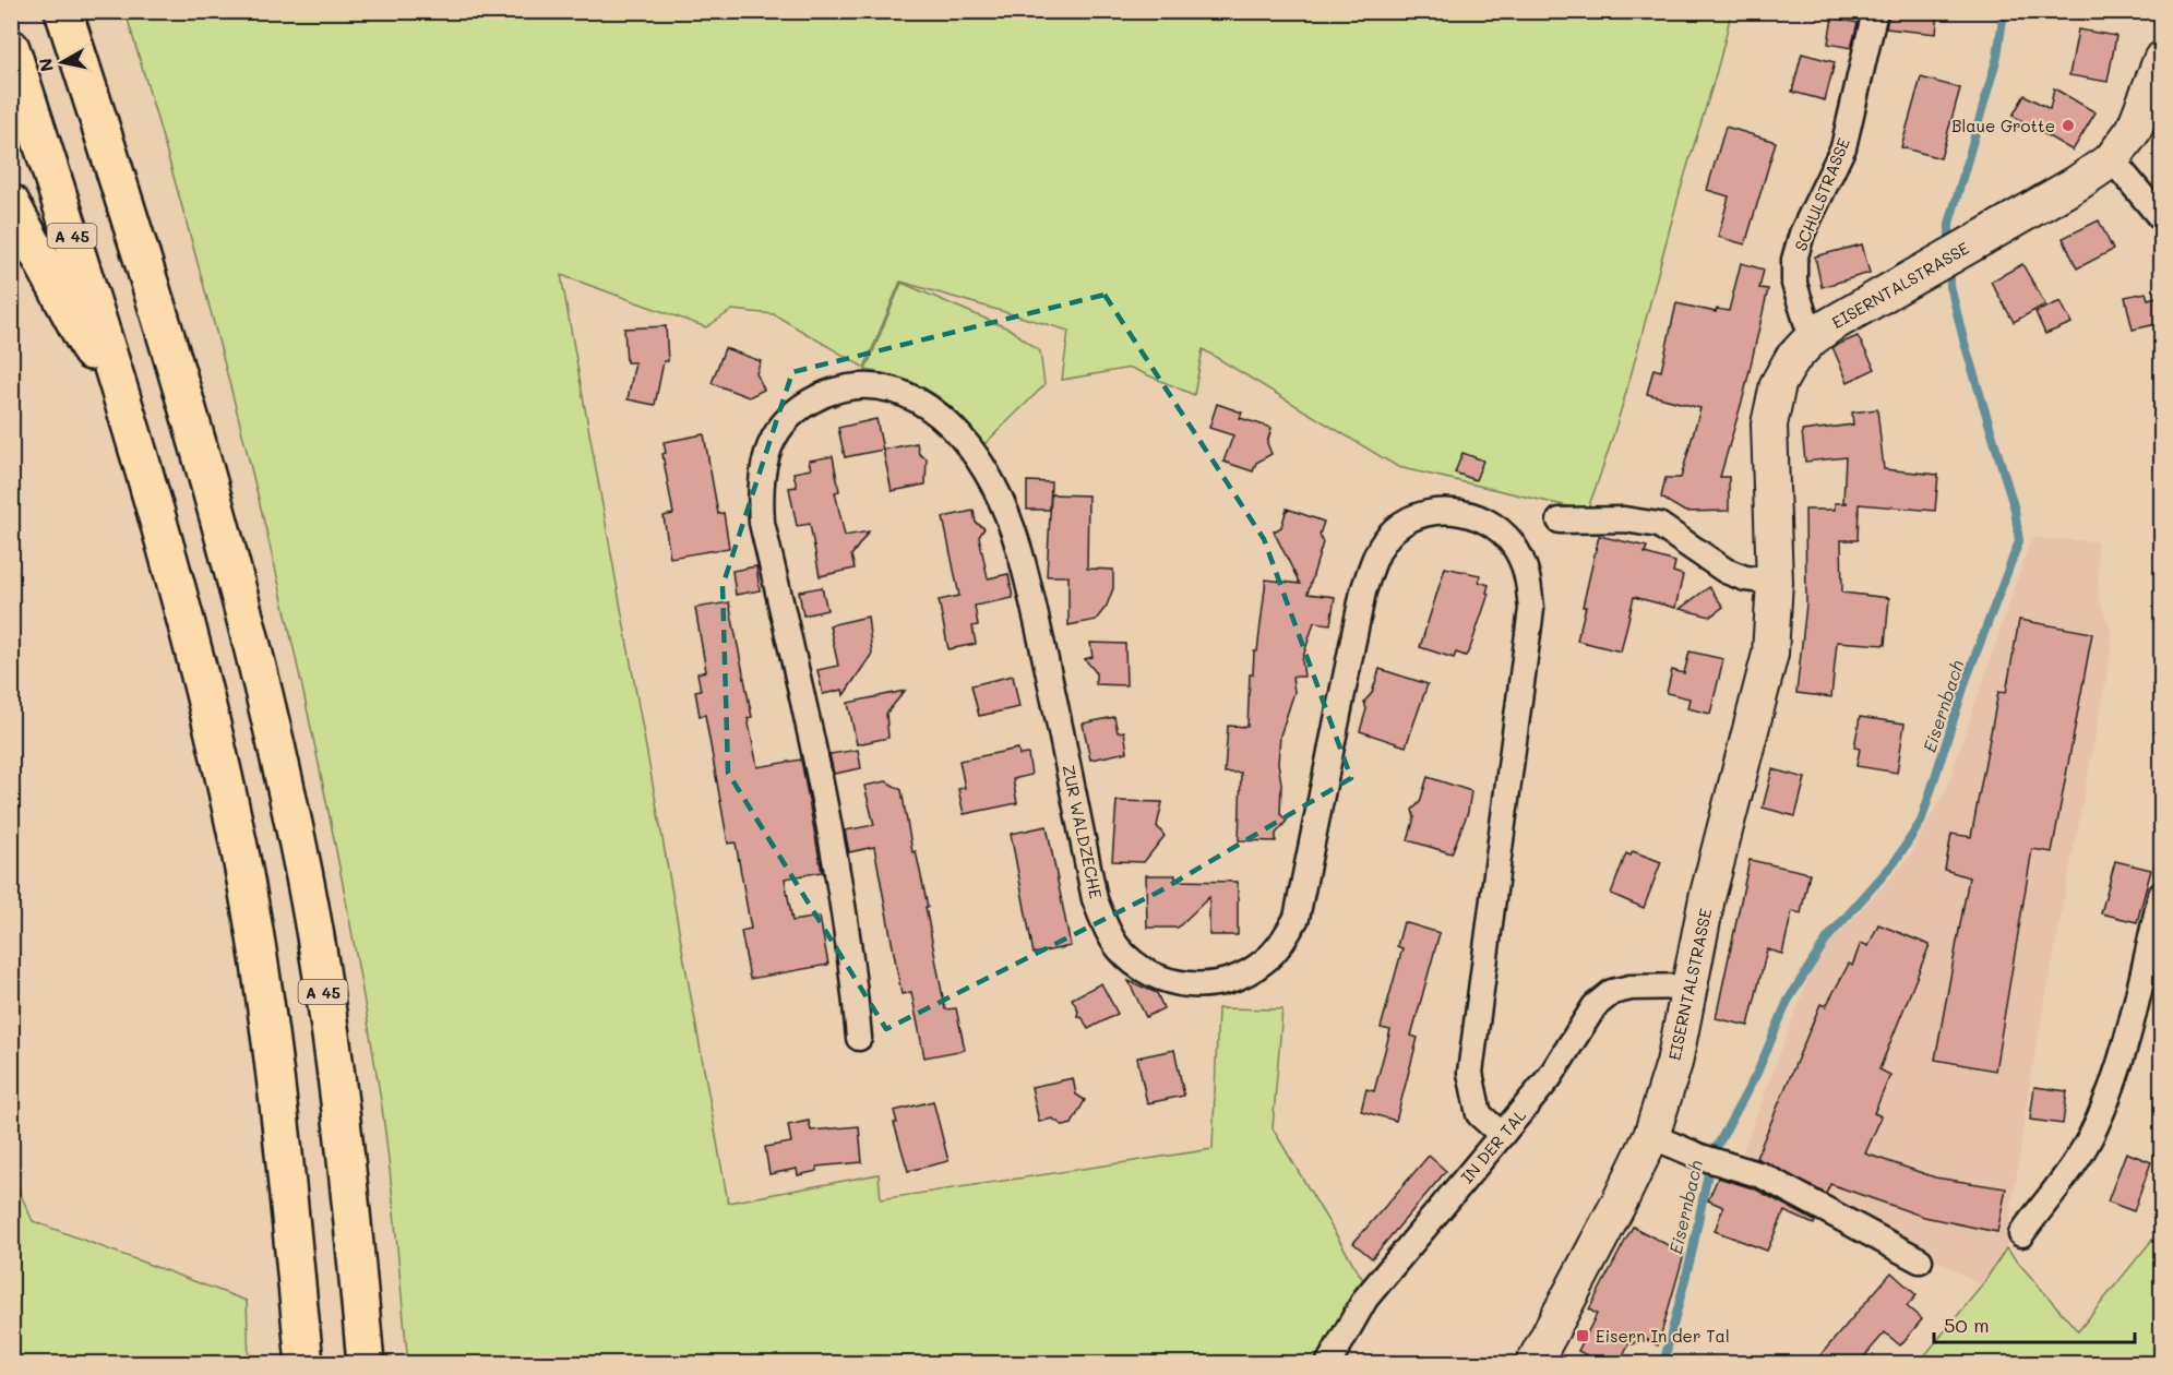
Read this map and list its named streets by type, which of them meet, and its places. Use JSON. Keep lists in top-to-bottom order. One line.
{"streets":{"highway":["A 45"],"main road":["EISERNTALSTRASSE"],"street":["SCHULSTRASSE","ZUR WALDZECHE","IN DER TAL"]},"crossings":[["SCHULSTRASSE","EISERNTALSTRASSE"],["EISERNTALSTRASSE","IN DER TAL"],["ZUR WALDZECHE","IN DER TAL"]],"water":["Eisernbach"],"places":{"other":["Blaue Grotte"],"transit":["Eisern In der Tal"]},"scale_bar":"50 m","north":"left"}
